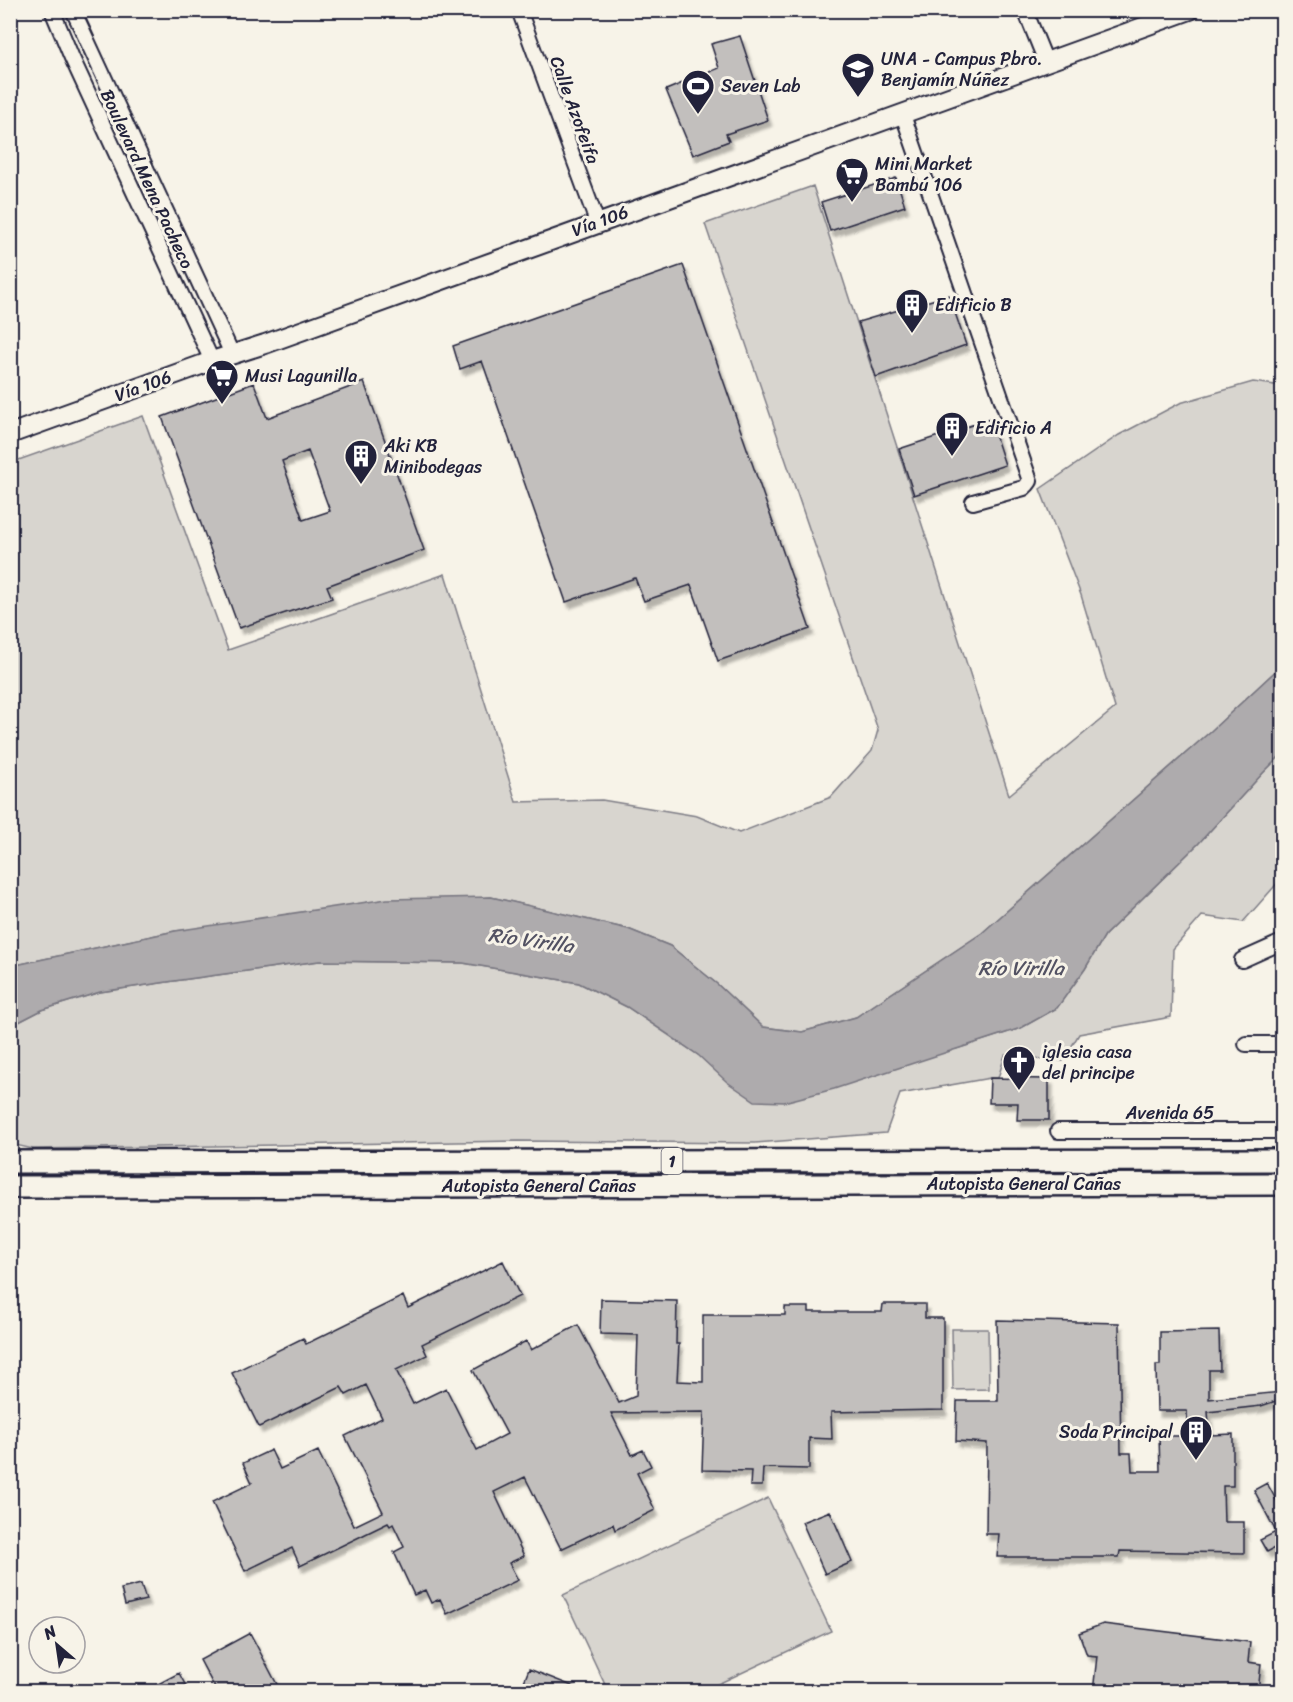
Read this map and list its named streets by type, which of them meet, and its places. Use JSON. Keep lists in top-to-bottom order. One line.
{"streets":{"highway":["1","Autopista General Cañas"],"main road":["Vía 106"],"street":["Calle Azofeifa","Boulevard Mena Pacheco","Avenida 65"]},"crossings":[["Calle Azofeifa","Vía 106"],["Boulevard Mena Pacheco","Vía 106"]],"water":["Río Virilla"],"places":{"school or university":["UNA - Campus Pbro. Benjamín Núñez"],"sports":["Seven Lab"],"supermarket":["Mini Market Bambú 106","Musi Lagunilla"],"building":["Edificio B","Edificio A","Aki KB Minibodegas","Soda Principal"],"church":["iglesia casa del principe"]},"north":"top left"}
